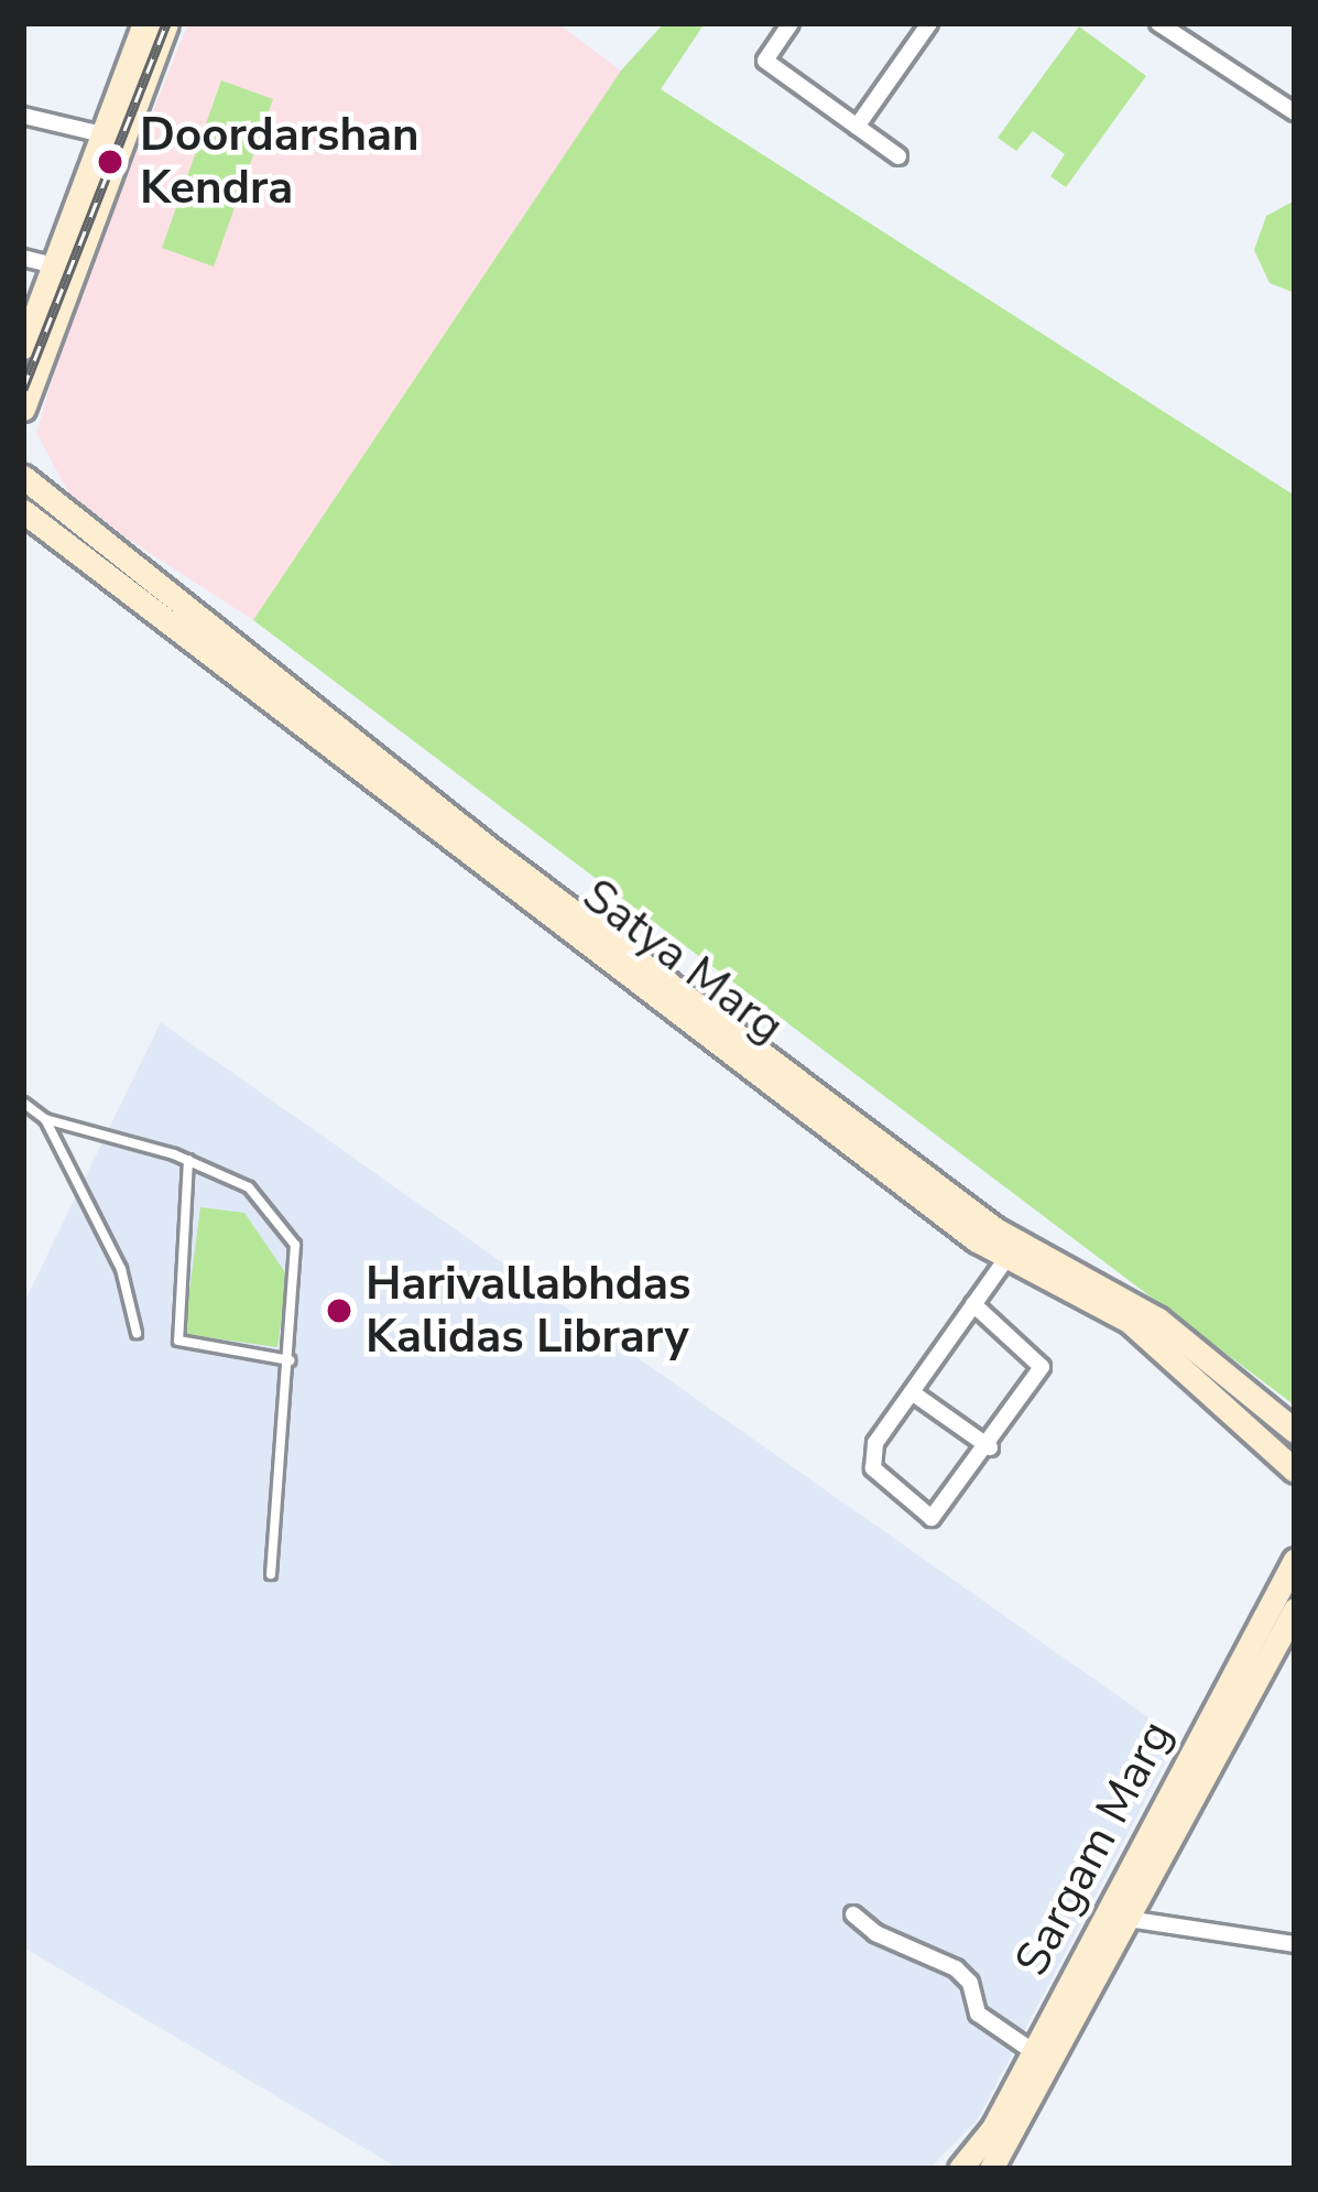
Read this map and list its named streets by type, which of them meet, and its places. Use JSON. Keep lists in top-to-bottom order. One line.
{"streets":{"main road":["Satya Marg","Sargam Marg"]},"places":["Doordarshan Kendra","Harivallabhdas Kalidas Library"]}
